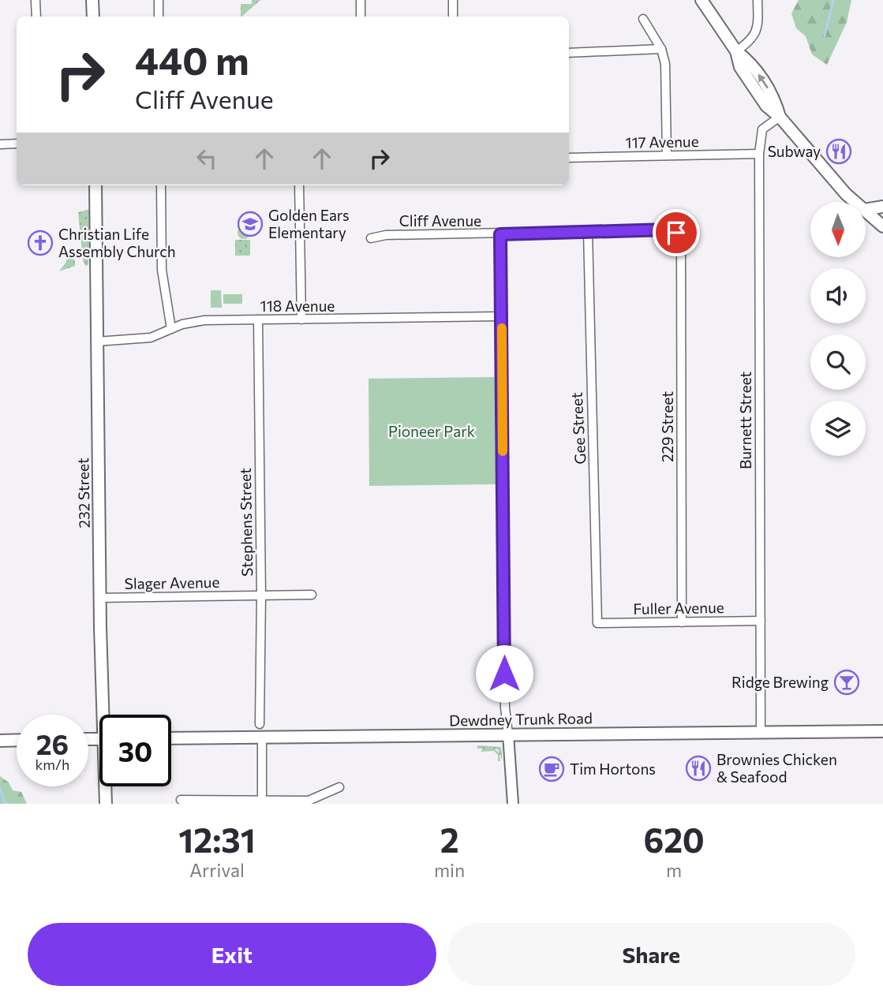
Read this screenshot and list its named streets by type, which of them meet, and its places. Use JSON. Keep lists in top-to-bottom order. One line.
{"streets":{"main road":["232 Street","Dewdney Trunk Road"],"street":["117 Avenue","Cliff Avenue","118 Avenue","Burnett Street","229 Street","Gee Street","Stephens Street","Slager Avenue","Fuller Avenue"]},"crossings":[["117 Avenue","Burnett Street"],["Cliff Avenue","229 Street"],["Cliff Avenue","Gee Street"],["118 Avenue","232 Street"],["118 Avenue","Stephens Street"],["Burnett Street","Fuller Avenue"],["Burnett Street","Dewdney Trunk Road"],["229 Street","Fuller Avenue"],["Gee Street","Fuller Avenue"],["232 Street","Slager Avenue"],["Stephens Street","Slager Avenue"]],"parks":["Pioneer Park"],"places":{"restaurant":["Subway","Brownies Chicken & Seafood"],"school or university":["Golden Ears Elementary"],"church":["Christian Life Assembly Church"],"bar":["Ridge Brewing"],"cafe":["Tim Hortons"]},"north":"bottom","page":{"turn":["440 m","Cliff Avenue"],"speed":"26 km/h","limit":"30","eta":["12:31","Arrival","2","min","620","m"],"buttons":["Exit","Share"]}}
